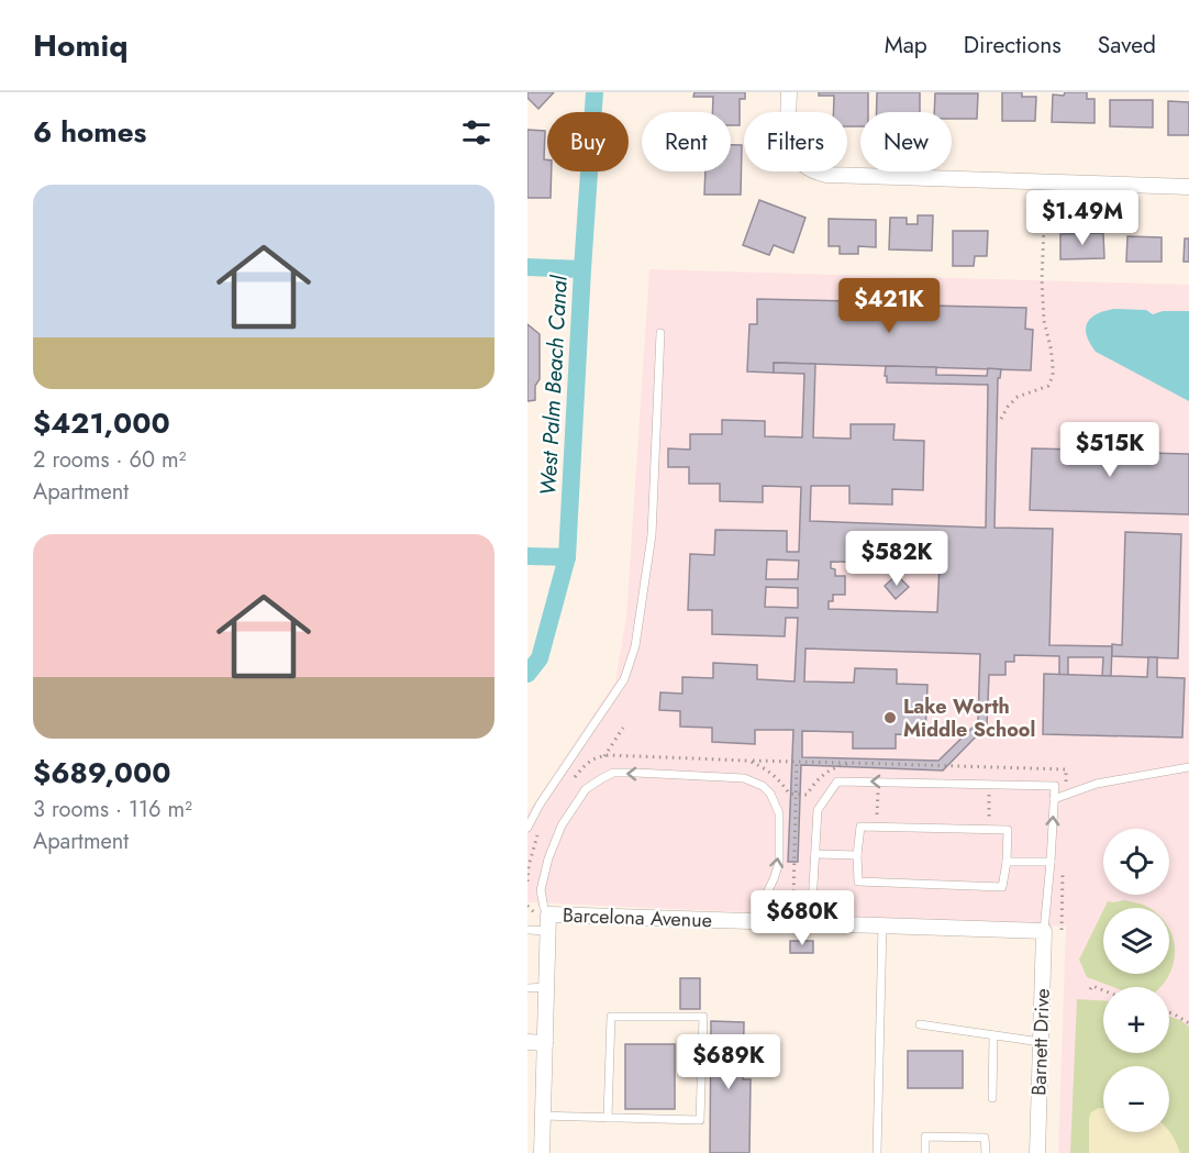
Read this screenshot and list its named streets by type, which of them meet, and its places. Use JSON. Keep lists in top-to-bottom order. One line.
{"streets":{"street":["Barcelona Avenue","Barnett Drive"]},"crossings":[["Barcelona Avenue","Barnett Drive"]],"water":["West Palm Beach Canal"],"places":["Lake Worth Middle School"],"page":{"header":"Homiq","nav":["Map","Directions","Saved"],"heading":"6 homes","chip":["Buy","Rent","Filters","New"],"list":[{"name":"$421,000","note":"2 rooms · 60 m² · Apartment"},{"name":"$689,000","note":"3 rooms · 116 m² · Apartment"}],"price":["$1.49M","$421K","$515K","$582K","$680K","$689K"],"map_buttons":["+","−"]}}
